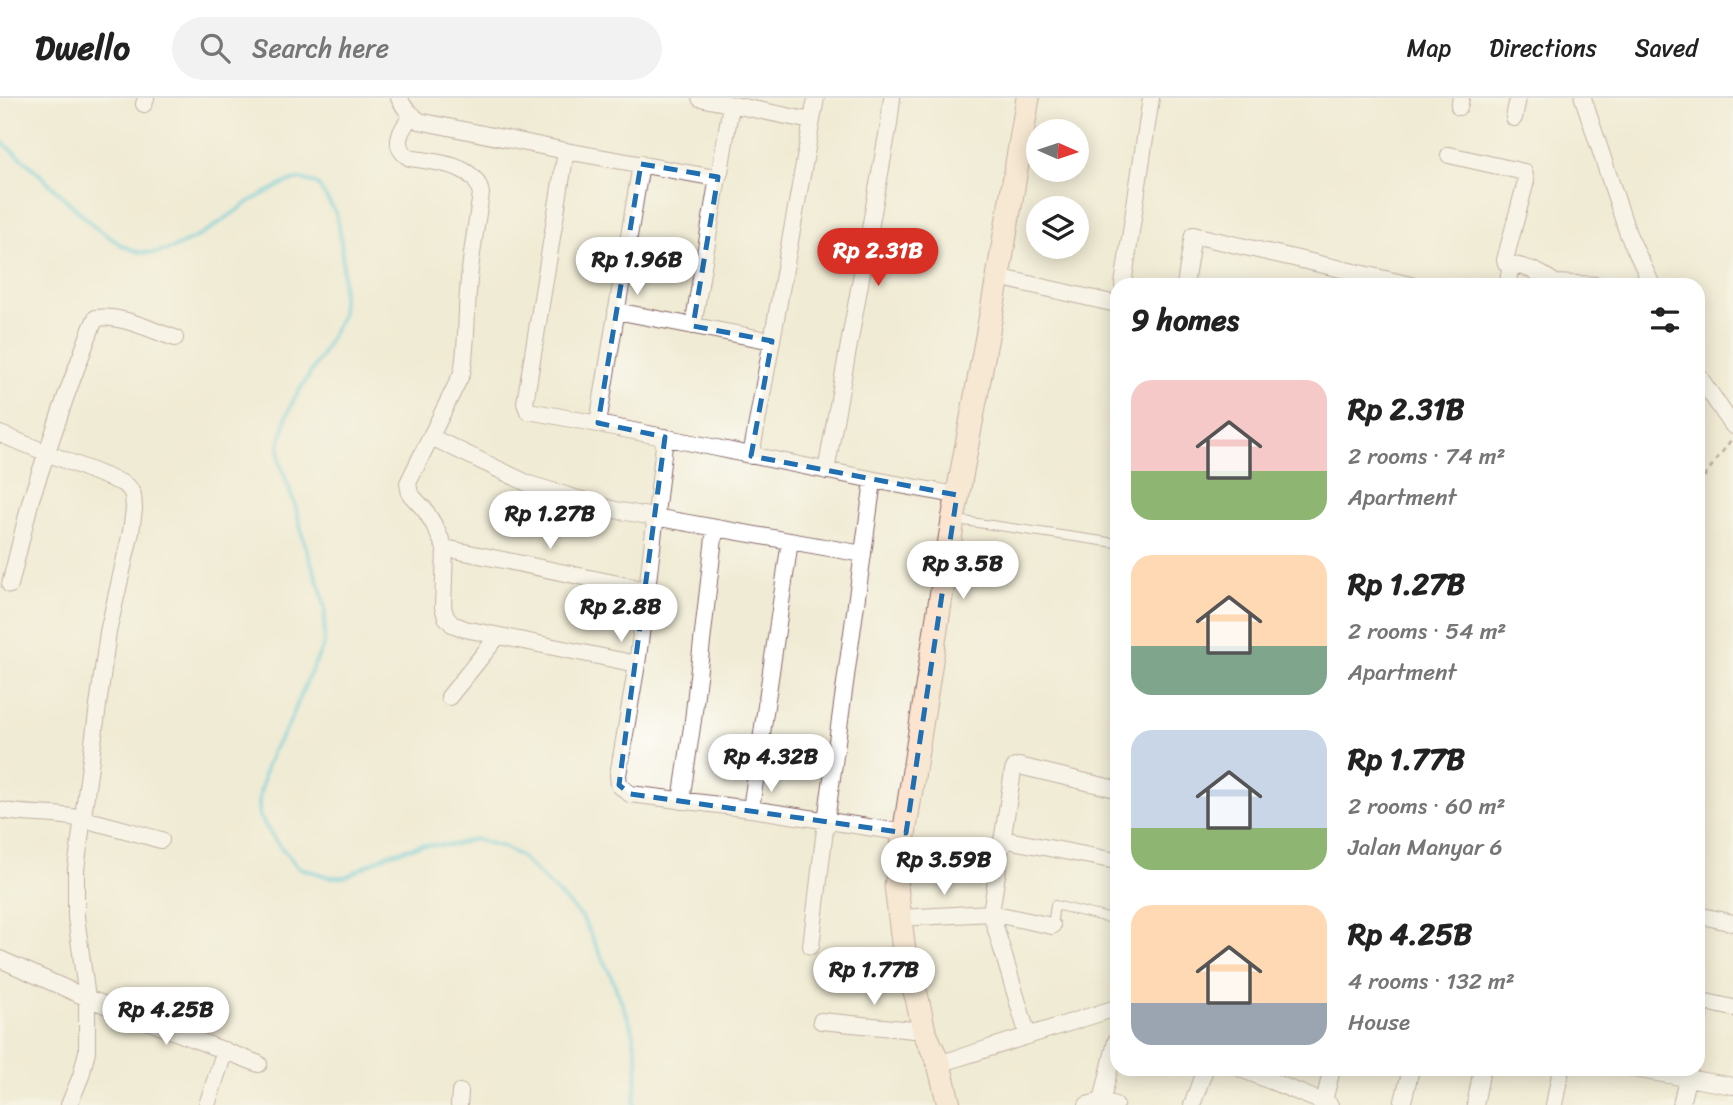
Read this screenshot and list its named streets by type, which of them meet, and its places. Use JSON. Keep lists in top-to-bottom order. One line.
{"north":"right","page":{"header":"Dwello","search":"Search here","nav":["Map","Directions","Saved"],"price":["Rp 2.31B","Rp 1.96B","Rp 1.27B","Rp 3.5B","Rp 2.8B","Rp 4.32B","Rp 3.59B","Rp 1.77B","Rp 4.25B"],"heading":"9 homes","list":[{"name":"Rp 2.31B","note":"2 rooms · 74 m² · Apartment"},{"name":"Rp 1.27B","note":"2 rooms · 54 m² · Apartment"},{"name":"Rp 1.77B","note":"2 rooms · 60 m² · Jalan Manyar 6"},{"name":"Rp 4.25B","note":"4 rooms · 132 m² · House"}]}}
